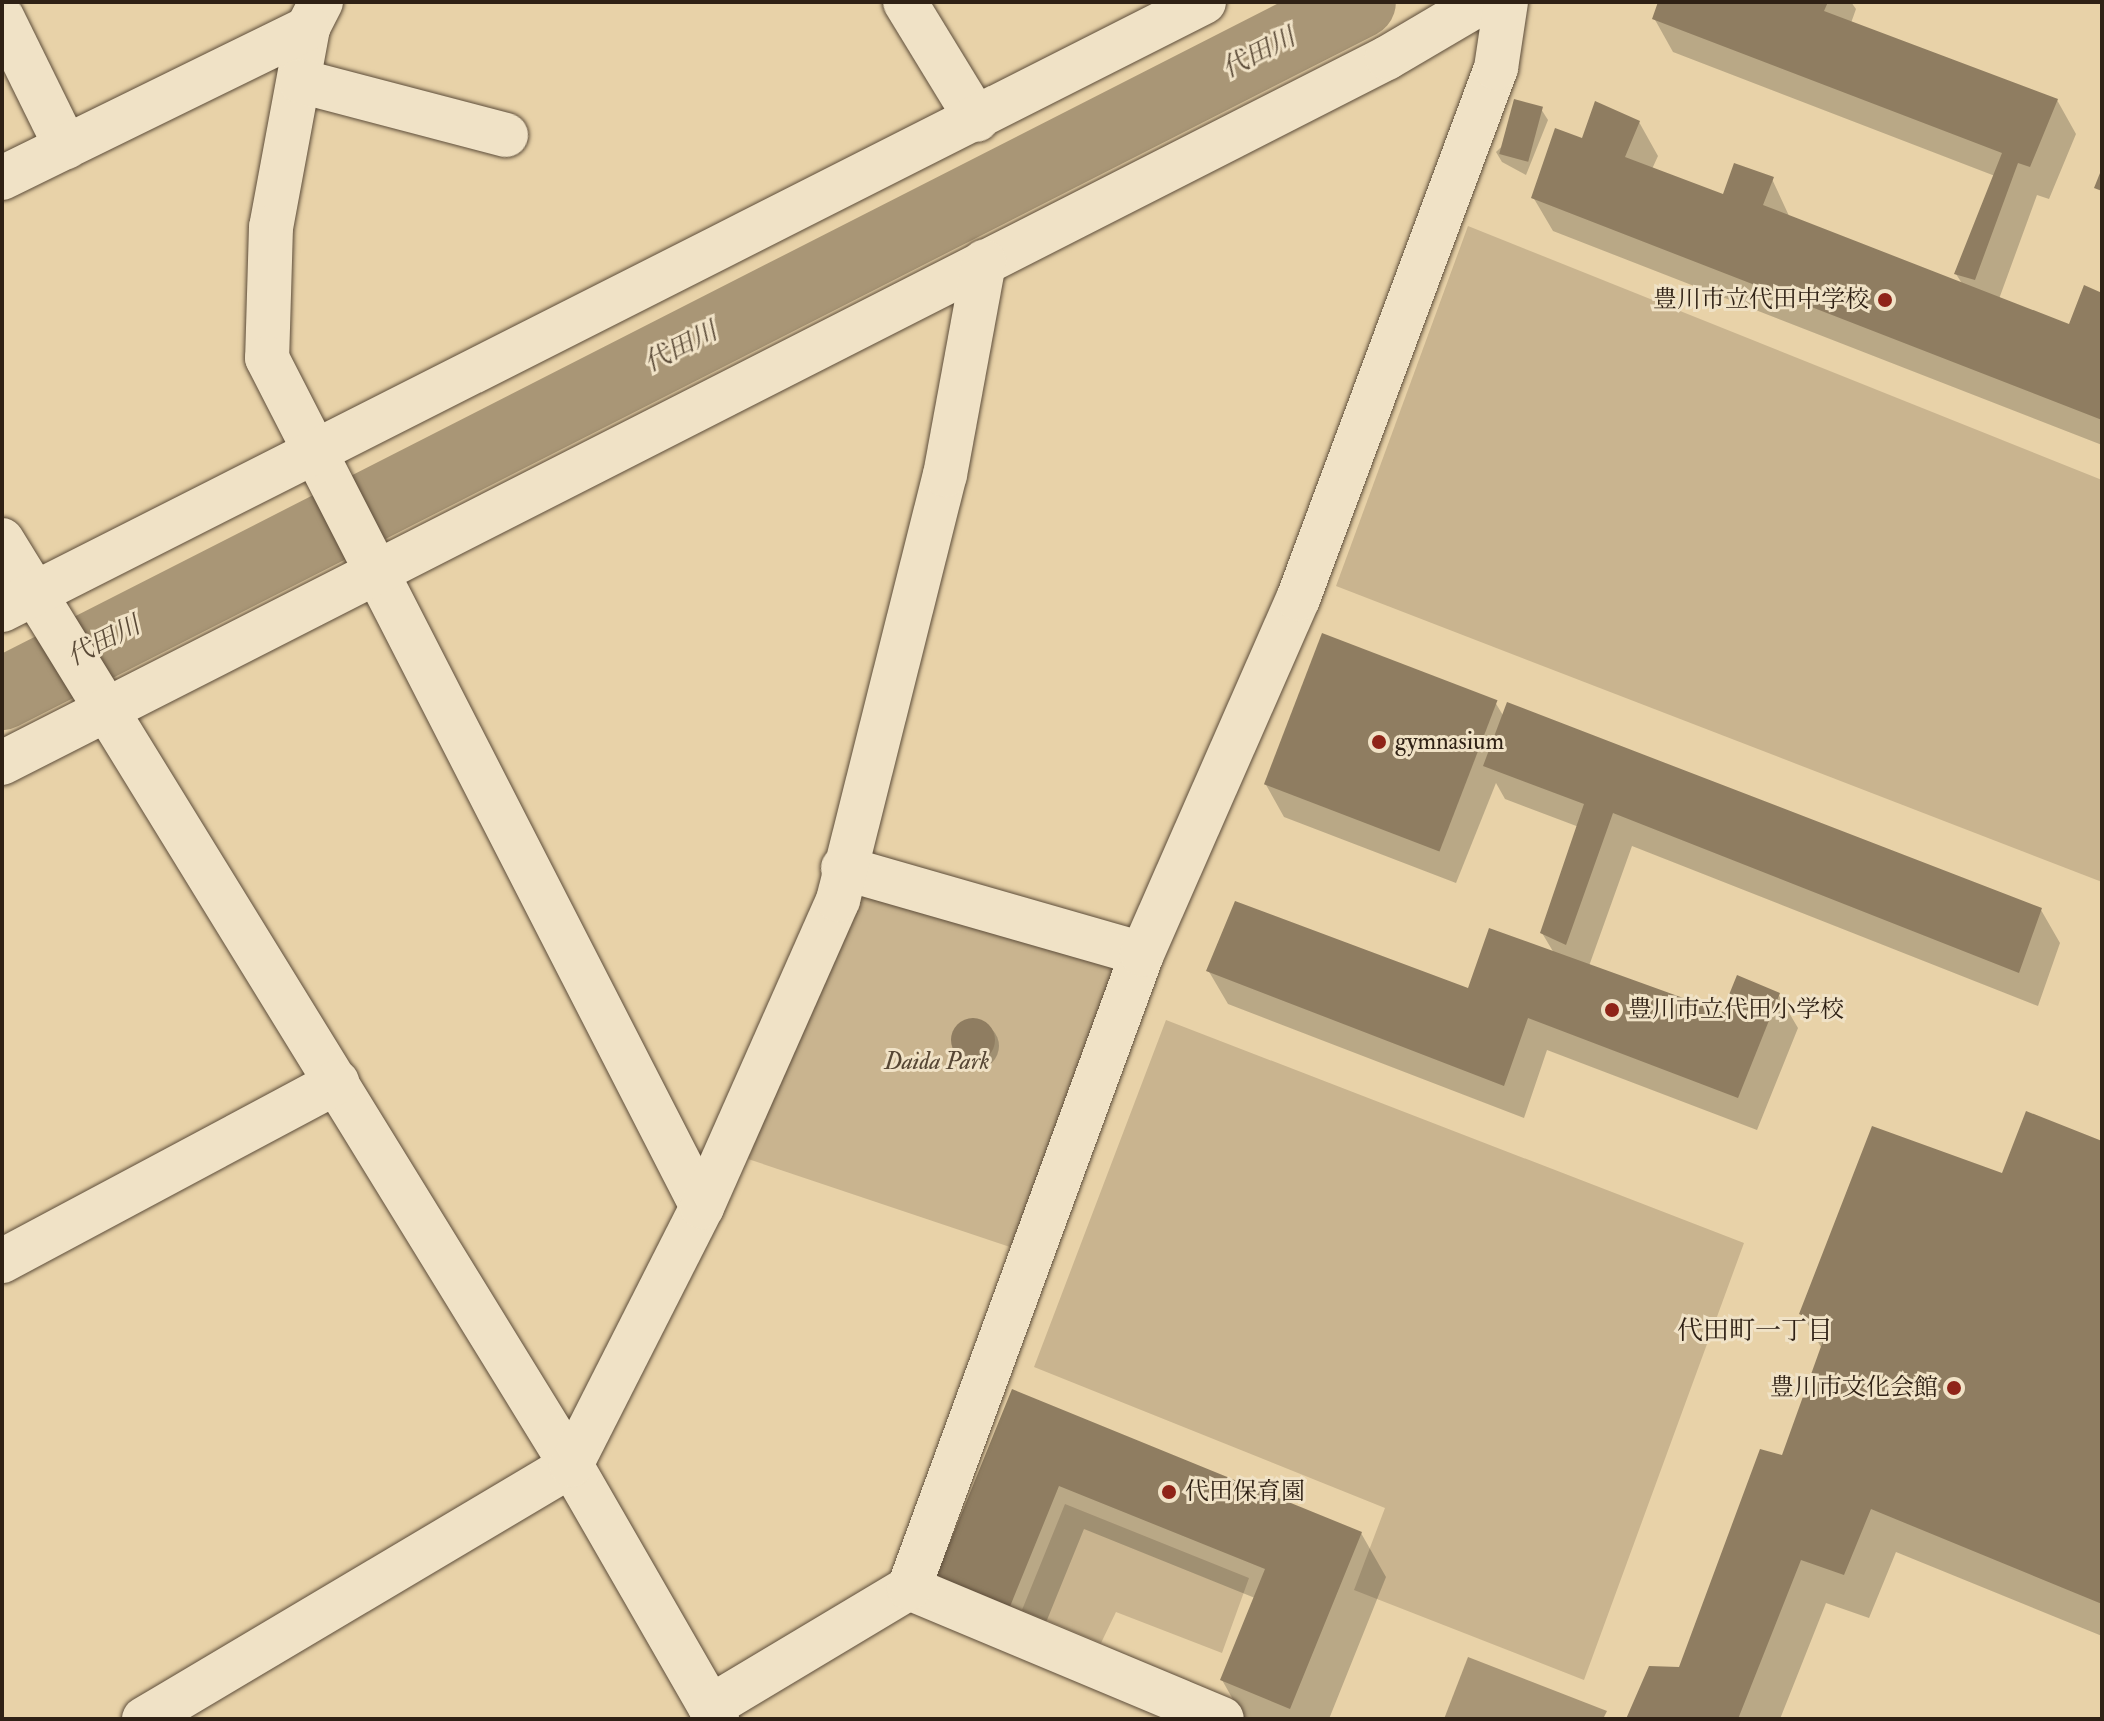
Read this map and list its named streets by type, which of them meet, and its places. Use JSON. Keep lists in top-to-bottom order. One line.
{"districts":["代田町一丁目"],"water":["代田川"],"parks":["Daida Park"],"places":["豊川市立代田中学校","gymnasium","豊川市立代田小学校","豊川市文化会館","代田保育園"]}
